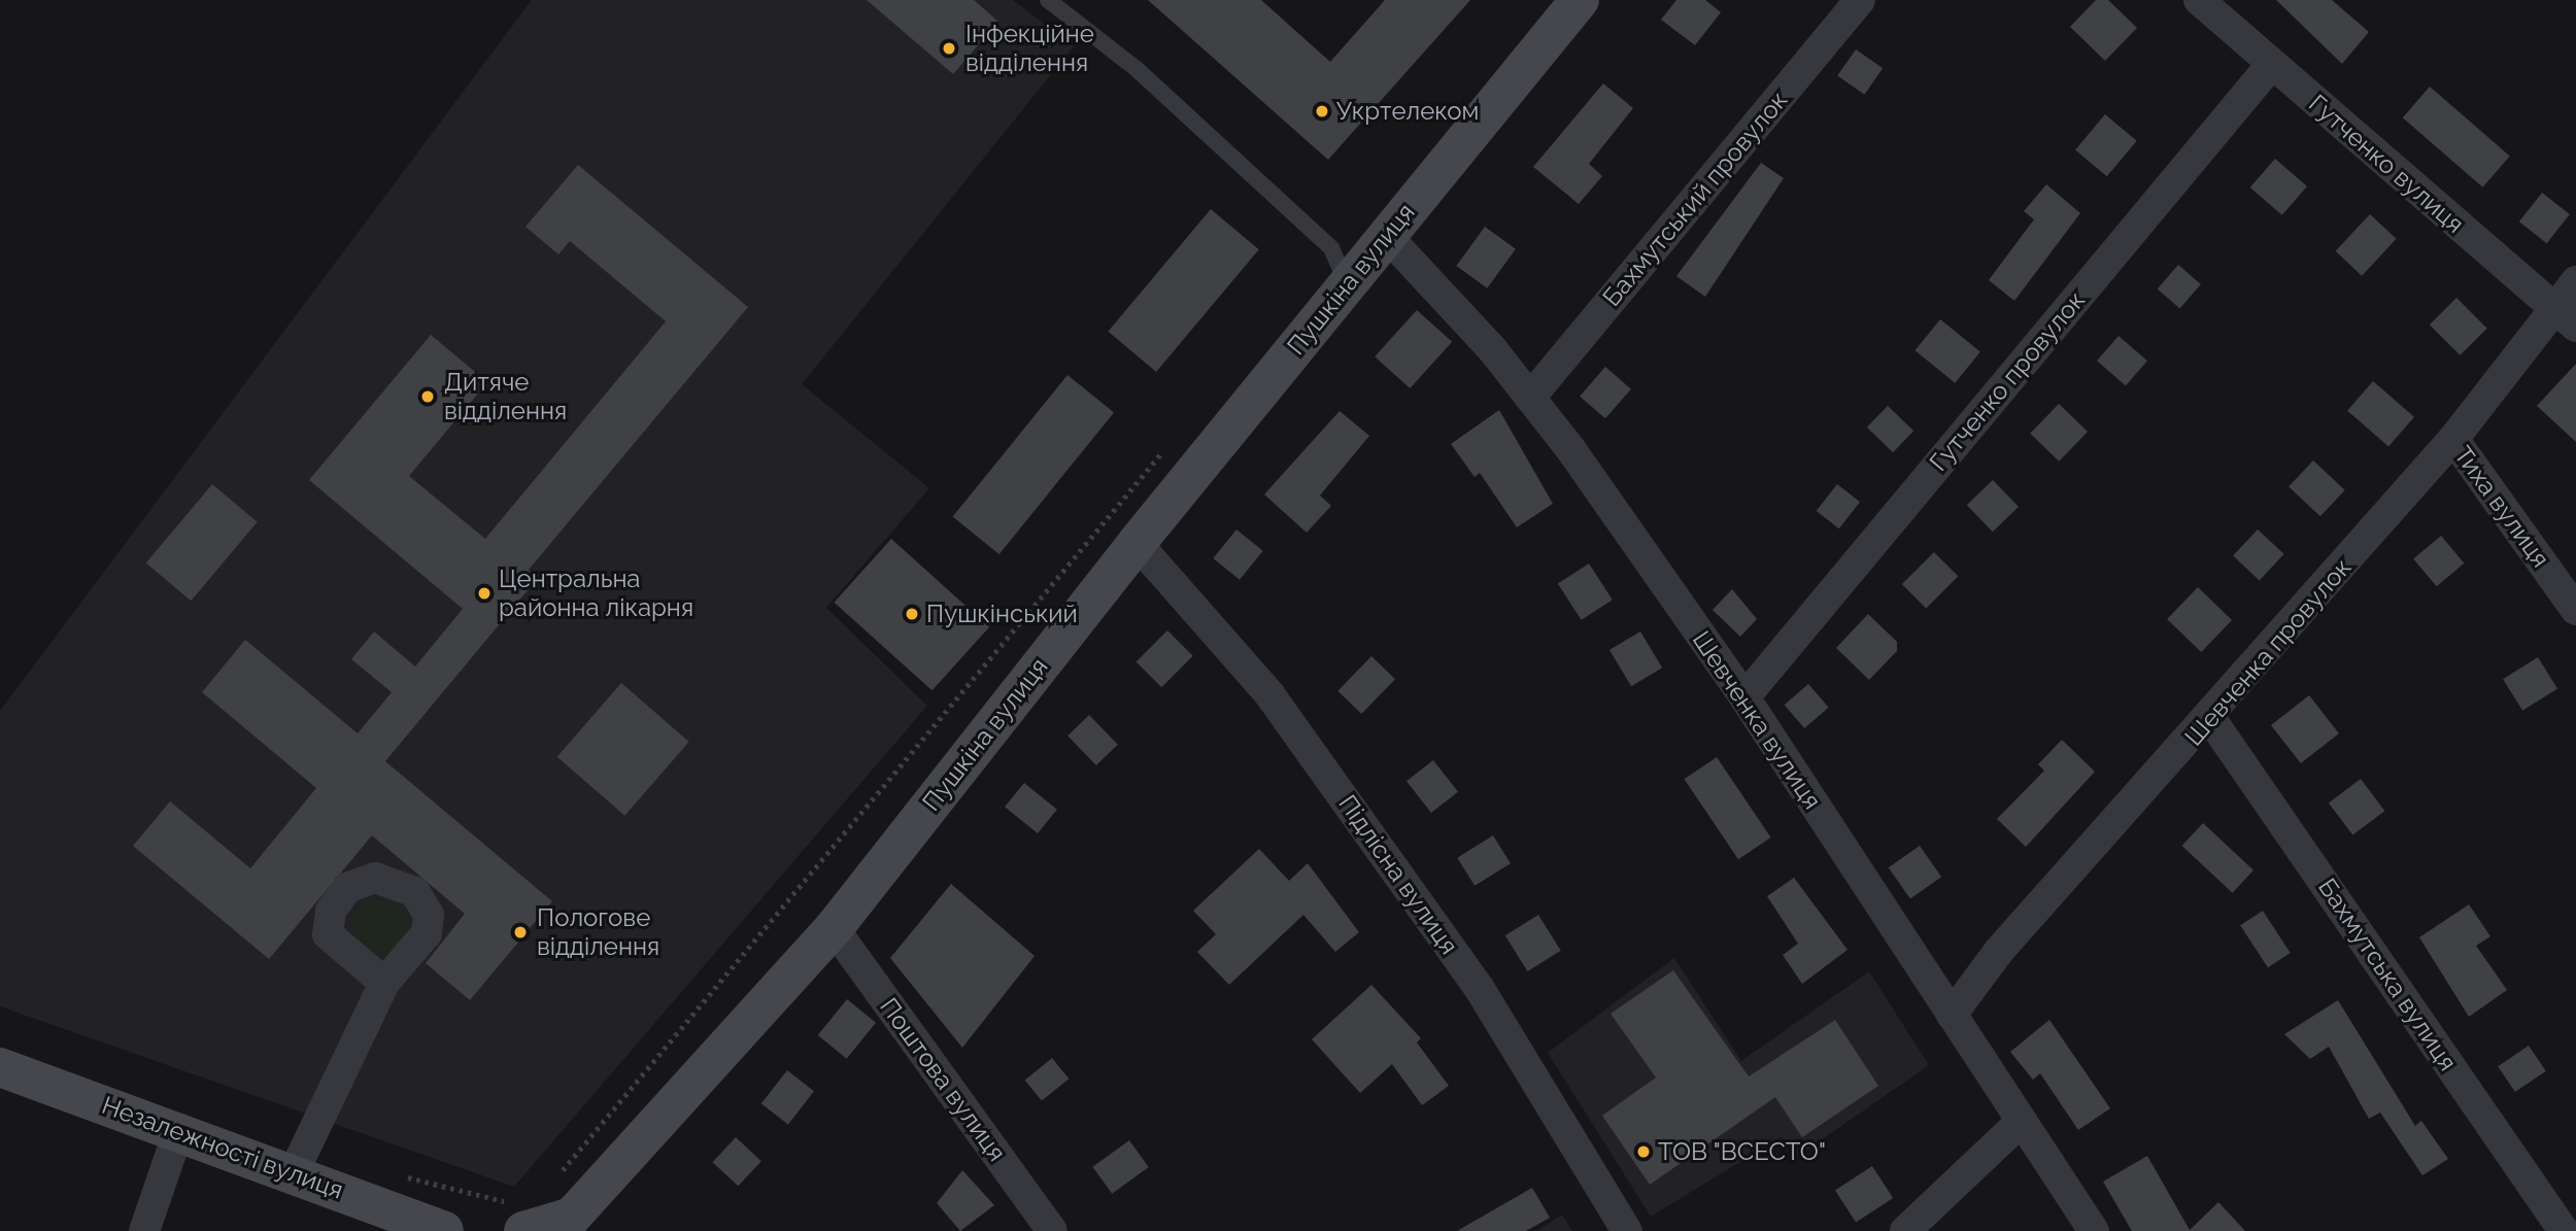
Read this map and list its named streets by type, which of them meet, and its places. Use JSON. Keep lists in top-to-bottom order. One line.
{"streets":{"main road":["Пушкіна вулиця","Незалежності вулиця"],"street":["Гутченко вулиця","Бахмутський провулок","Гутченко провулок","Тиха вулиця","Шевченка провулок","Шевченка вулиця","Підлісна вулиця","Бахмутська вулиця","Поштова вулиця"]},"crossings":[["Гутченко вулиця","Гутченко провулок"],["Гутченко вулиця","Шевченка провулок"],["Бахмутський провулок","Шевченка вулиця"],["Пушкіна вулиця","Шевченка вулиця"],["Пушкіна вулиця","Підлісна вулиця"],["Пушкіна вулиця","Поштова вулиця"],["Гутченко провулок","Шевченка вулиця"],["Тиха вулиця","Шевченка провулок"],["Шевченка провулок","Шевченка вулиця"],["Шевченка провулок","Бахмутська вулиця"]],"places":["Інфекційне відділення","Укртелеком","Дитяче відділення","Центральна районна лікарня","Пушкінський","Пологове відділення","ТОВ \"ВСЕСТО\""]}
